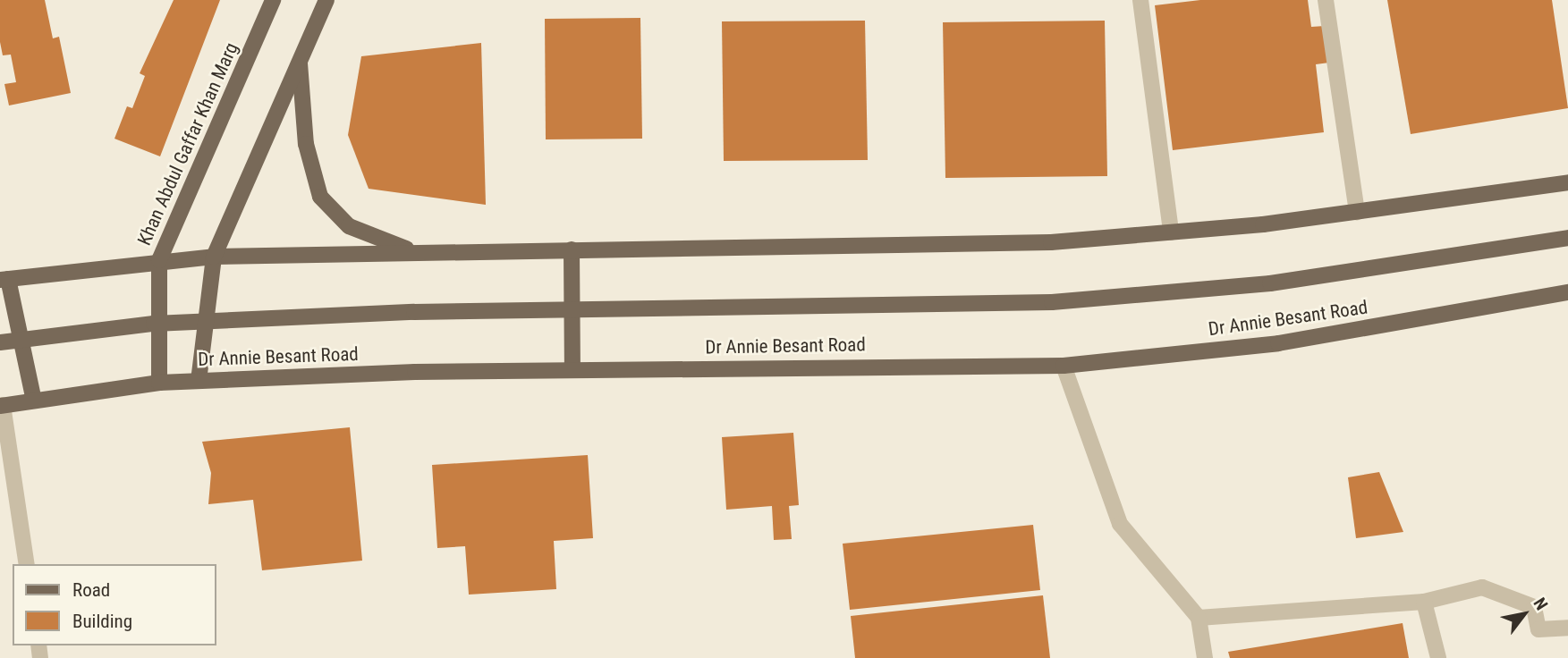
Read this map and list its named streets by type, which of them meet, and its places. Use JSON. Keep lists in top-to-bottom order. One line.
{"streets":{"main road":["Khan Abdul Gaffar Khan Marg","Dr Annie Besant Road"]},"crossings":[["Khan Abdul Gaffar Khan Marg","Dr Annie Besant Road"]],"legend":["Road","Building"],"north":"top right"}
